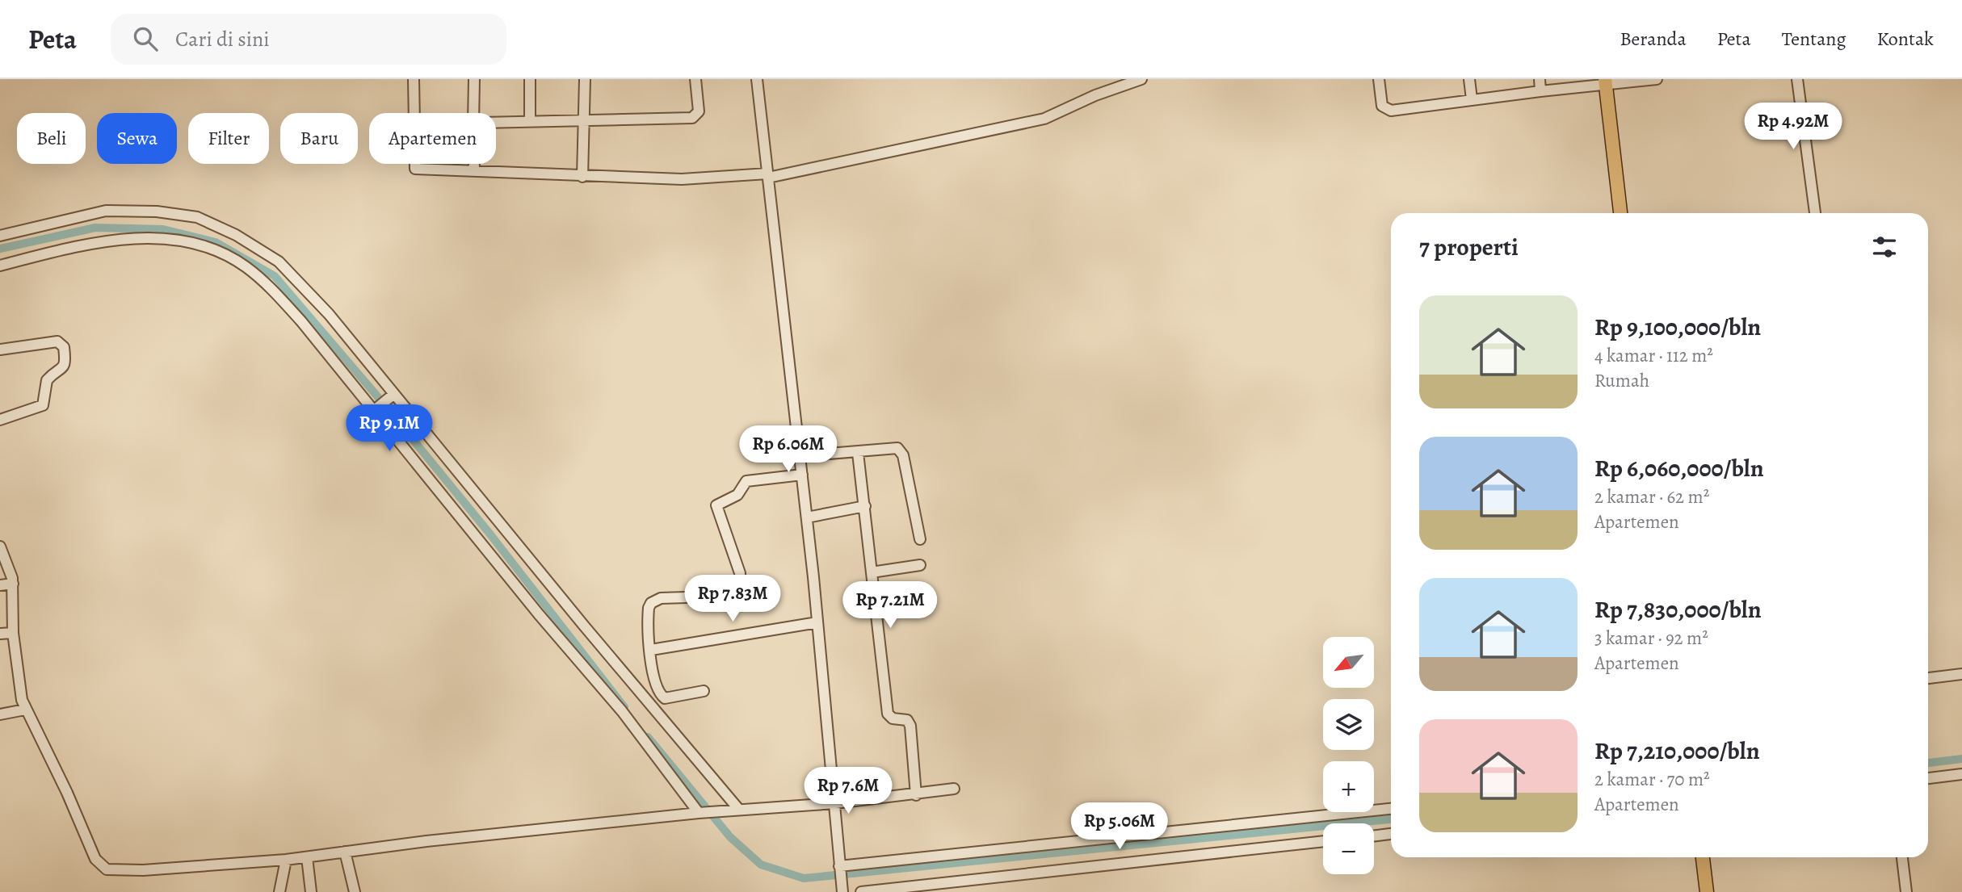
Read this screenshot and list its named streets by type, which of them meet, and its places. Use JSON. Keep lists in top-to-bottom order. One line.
{"north":"bottom left","page":{"header":"Peta","search":"Cari di sini","nav":["Beranda","Peta","Tentang","Kontak"],"price":["Rp 4.92M","Rp 9.1M","Rp 6.06M","Rp 7.83M","Rp 7.21M","Rp 7.6M","Rp 5.06M"],"chip":["Beli","Sewa","Filter","Baru","Apartemen"],"heading":"7 properti","list":[{"name":"Rp 9,100,000/bln","note":"4 kamar · 112 m² · Rumah"},{"name":"Rp 6,060,000/bln","note":"2 kamar · 62 m² · Apartemen"},{"name":"Rp 7,830,000/bln","note":"3 kamar · 92 m² · Apartemen"},{"name":"Rp 7,210,000/bln","note":"2 kamar · 70 m² · Apartemen"}],"map_buttons":["+","−"]}}
